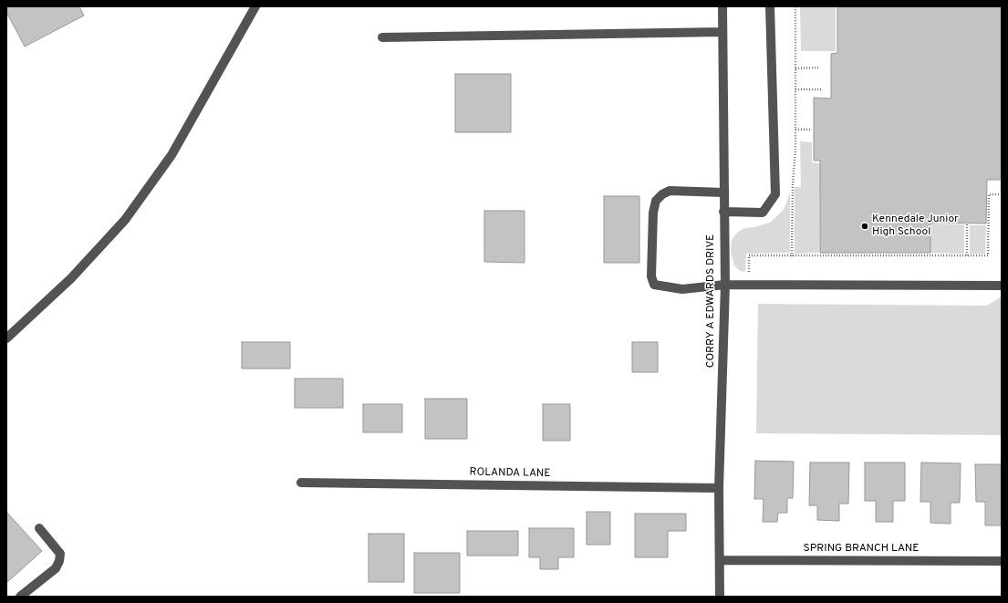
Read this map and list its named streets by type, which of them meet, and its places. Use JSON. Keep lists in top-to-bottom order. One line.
{"streets":{"street":["CORRY A EDWARDS DRIVE","ROLANDA LANE","SPRING BRANCH LANE"]},"crossings":[["CORRY A EDWARDS DRIVE","ROLANDA LANE"],["CORRY A EDWARDS DRIVE","SPRING BRANCH LANE"]],"places":["Kennedale Junior High School"]}
